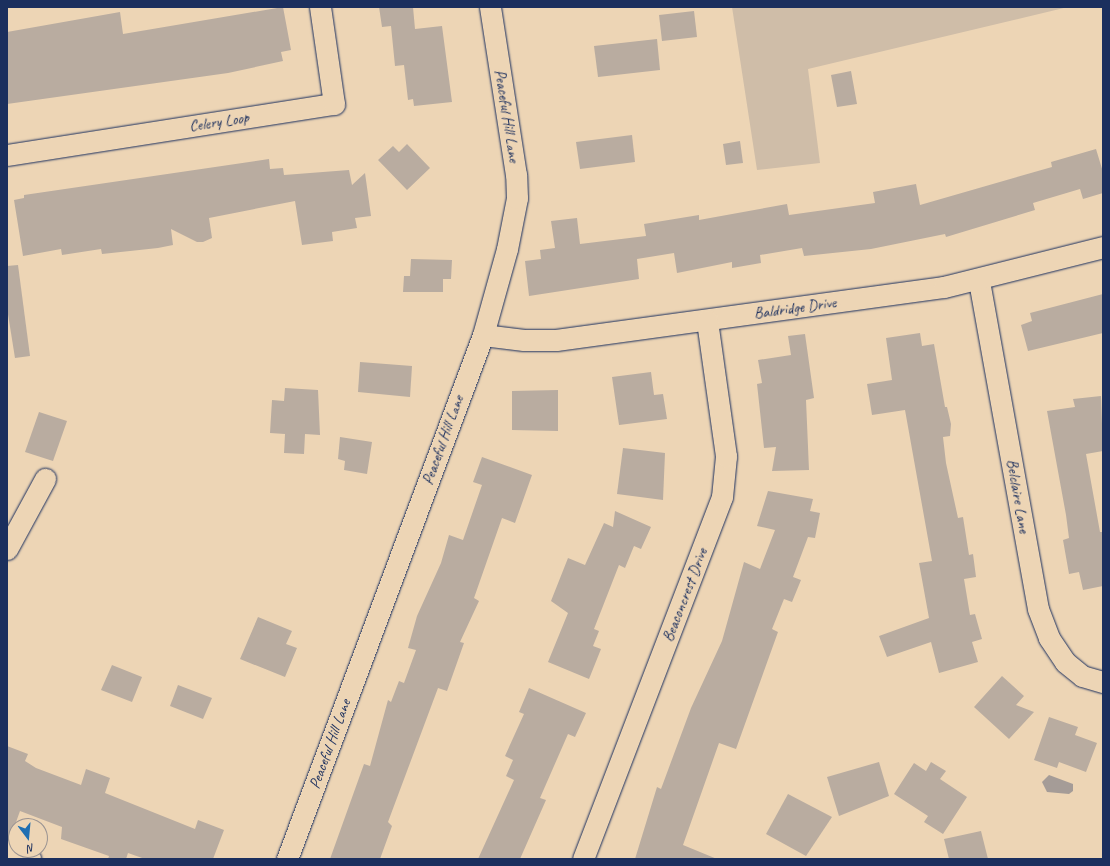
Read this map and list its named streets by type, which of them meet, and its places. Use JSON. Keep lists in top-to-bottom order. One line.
{"streets":{"street":["Peaceful Hill Lane","Celery Loop","Baldridge Drive","Belclaire Lane","Beaconcrest Drive"]},"crossings":[["Peaceful Hill Lane","Baldridge Drive"],["Baldridge Drive","Belclaire Lane"],["Baldridge Drive","Beaconcrest Drive"]],"north":"bottom"}
